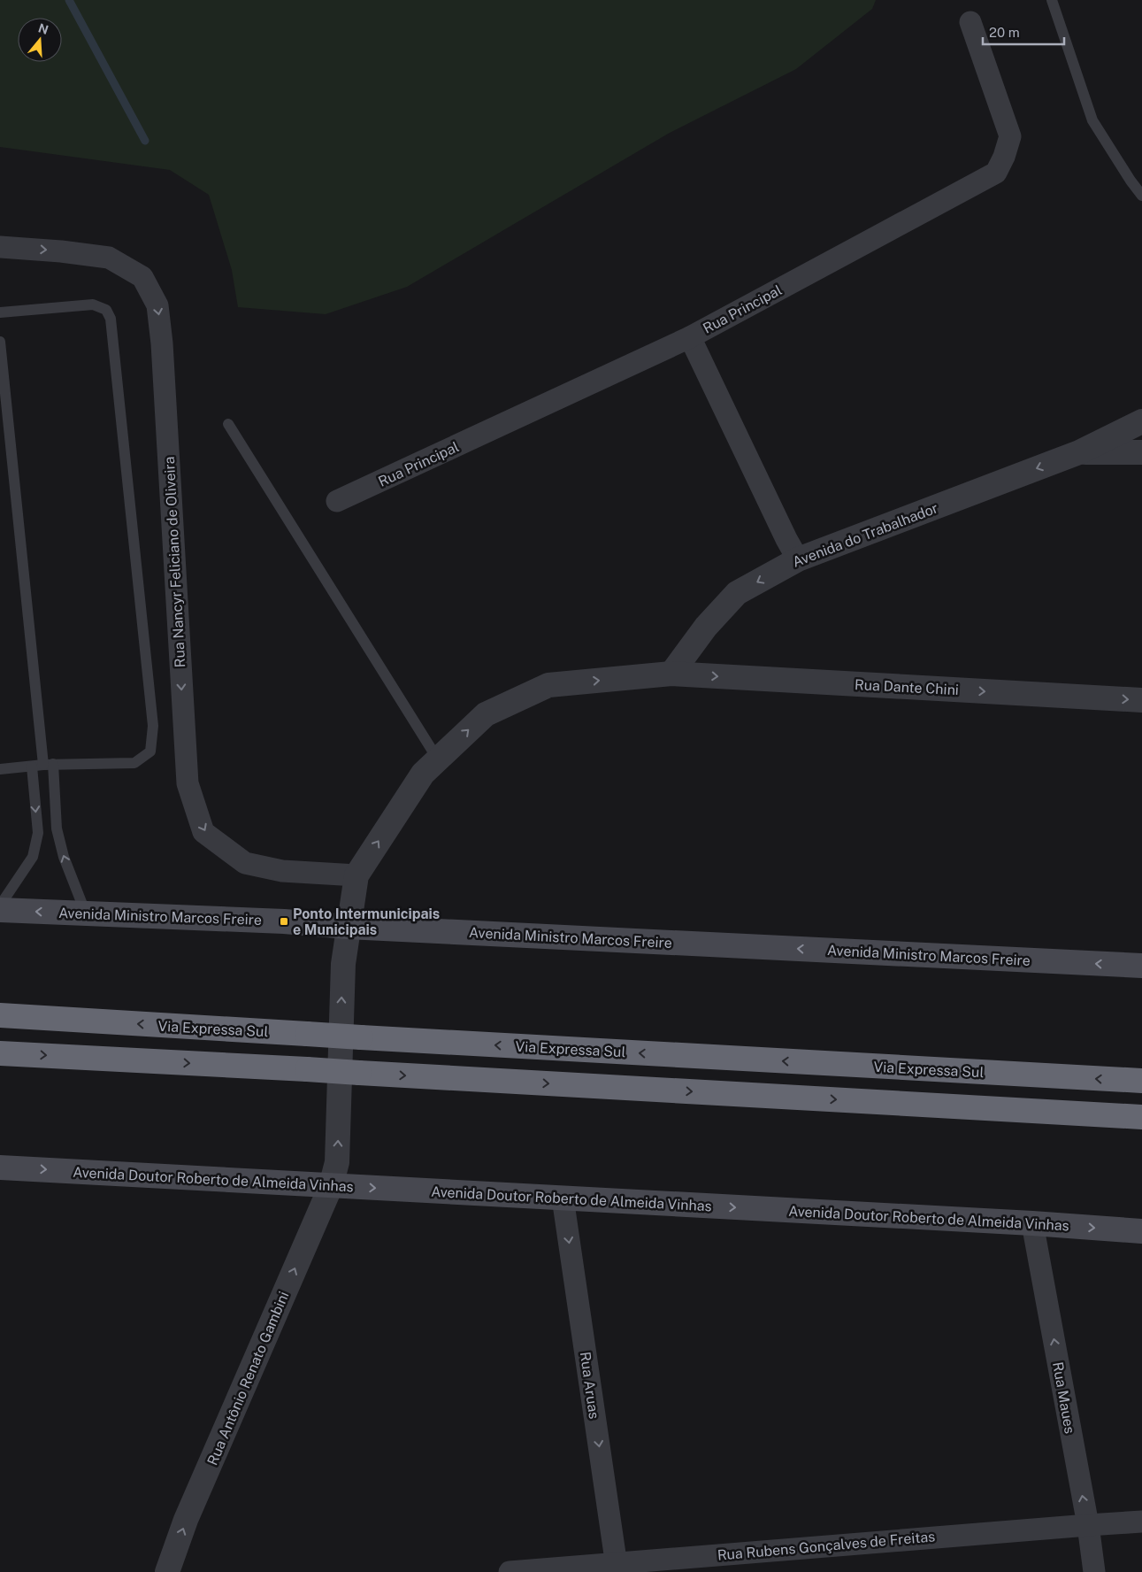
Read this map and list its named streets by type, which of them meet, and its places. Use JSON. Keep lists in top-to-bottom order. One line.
{"streets":{"highway":["Via Expressa Sul"],"main road":["Avenida Ministro Marcos Freire","Avenida Doutor Roberto de Almeida Vinhas"],"street":["Rua Principal","Avenida do Trabalhador","Rua Nancyr Feliciano de Oliveira","Rua Dante Chini","Rua Antônio Renato Gambini","Rua Aruas","Rua Maues","Rua Rubens Gonçalves de Freitas"]},"crossings":[["Avenida do Trabalhador","Rua Dante Chini"],["Avenida Ministro Marcos Freire","Rua Antônio Renato Gambini"],["Avenida Doutor Roberto de Almeida Vinhas","Rua Antônio Renato Gambini"],["Avenida Doutor Roberto de Almeida Vinhas","Rua Aruas"],["Avenida Doutor Roberto de Almeida Vinhas","Rua Maues"],["Rua Aruas","Rua Rubens Gonçalves de Freitas"],["Rua Maues","Rua Rubens Gonçalves de Freitas"]],"one_way":["Avenida do Trabalhador","Rua Nancyr Feliciano de Oliveira","Rua Dante Chini","Avenida Ministro Marcos Freire","Avenida Doutor Roberto de Almeida Vinhas","Rua Antônio Renato Gambini","Rua Aruas","Rua Maues"],"places":{"transit":["Ponto Intermunicipais e Municipais"]},"scale_bar":"20 m","north":"top"}
